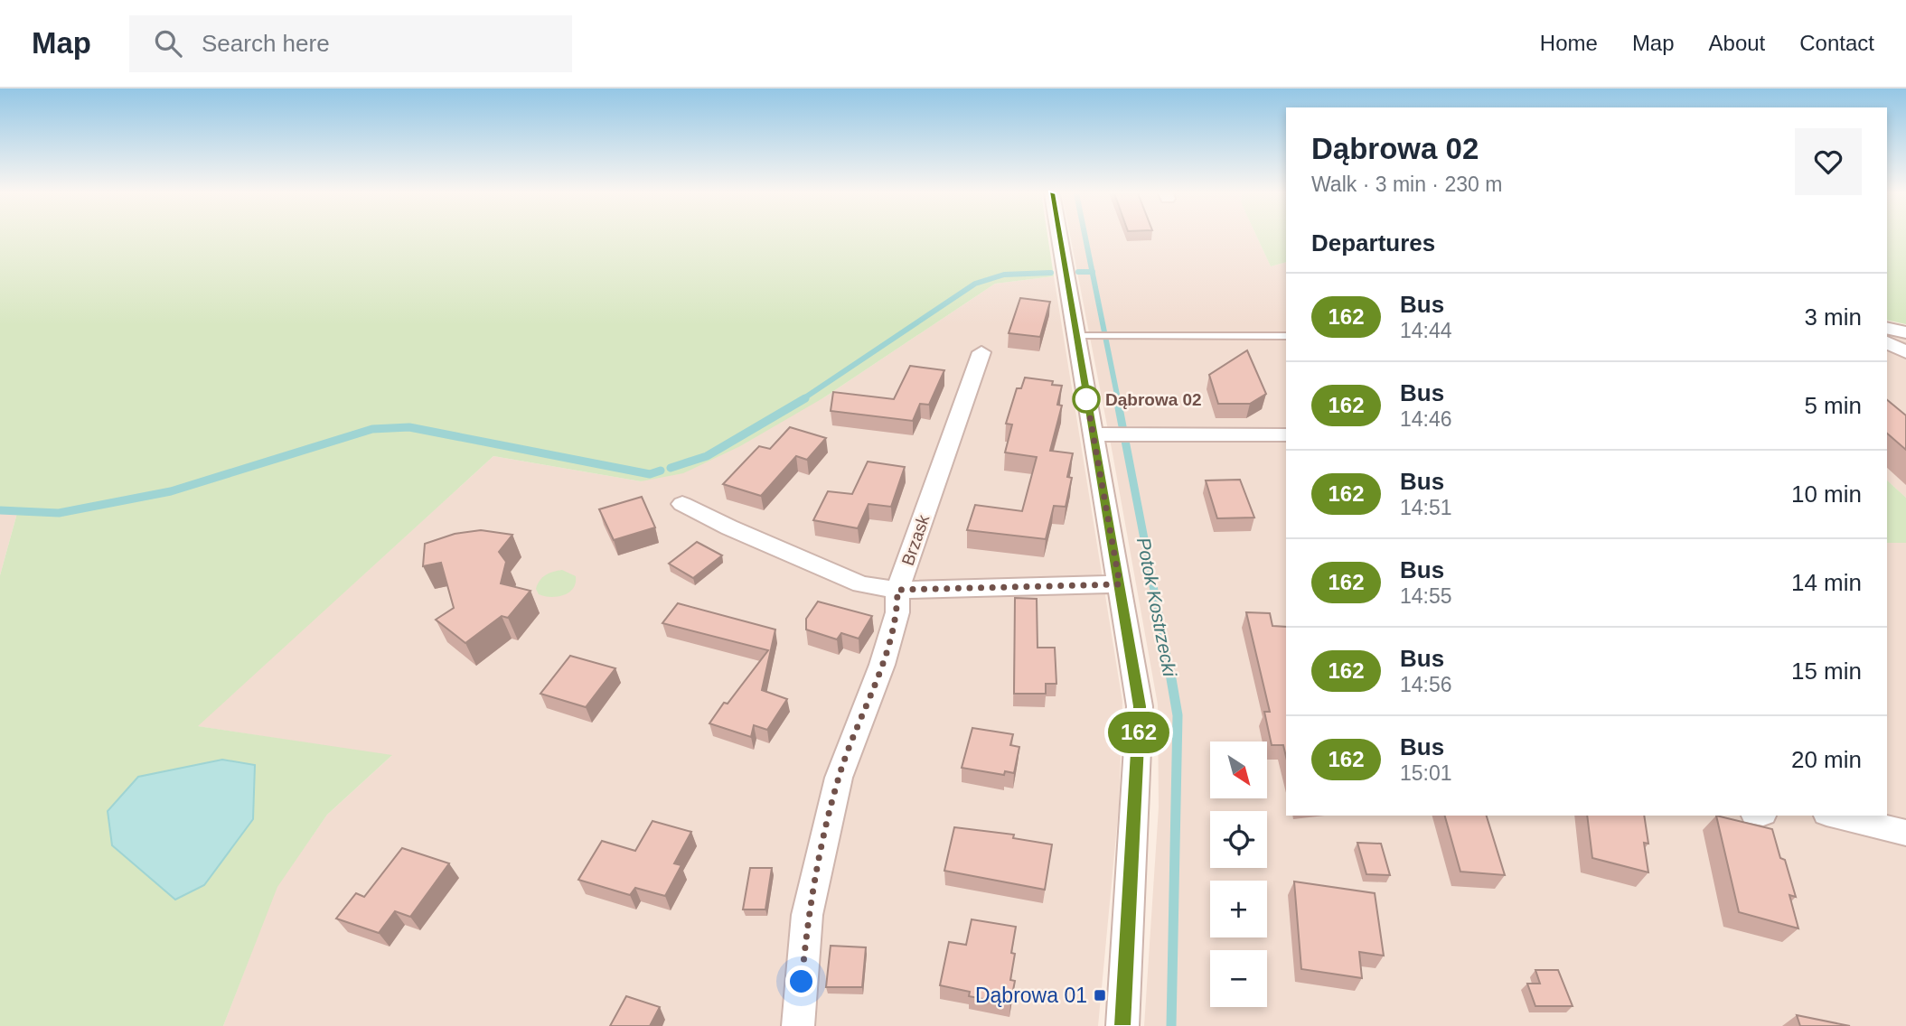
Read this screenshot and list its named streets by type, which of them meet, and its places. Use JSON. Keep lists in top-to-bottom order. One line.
{"streets":{"street":["Brzask"]},"water":["Potok Kostrzecki"],"places":{"other":["Dąbrowa 02"],"transit":["Dąbrowa 01"]},"lines":["bus line 162"],"north":"bottom right","page":{"header":"Map","search":"Search here","nav":["Home","Map","About","Contact"],"on_map":"162","heading":[["Dąbrowa 02","Walk · 3 min · 230 m"],"Departures"],"list":[{"mark":"162","name":"Bus","note":"14:44","value":"3 min"},{"mark":"162","name":"Bus","note":"14:46","value":"5 min"},{"mark":"162","name":"Bus","note":"14:51","value":"10 min"},{"mark":"162","name":"Bus","note":"14:55","value":"14 min"},{"mark":"162","name":"Bus","note":"14:56","value":"15 min"},{"mark":"162","name":"Bus","note":"15:01","value":"20 min"}],"map_buttons":["+","−"]}}
